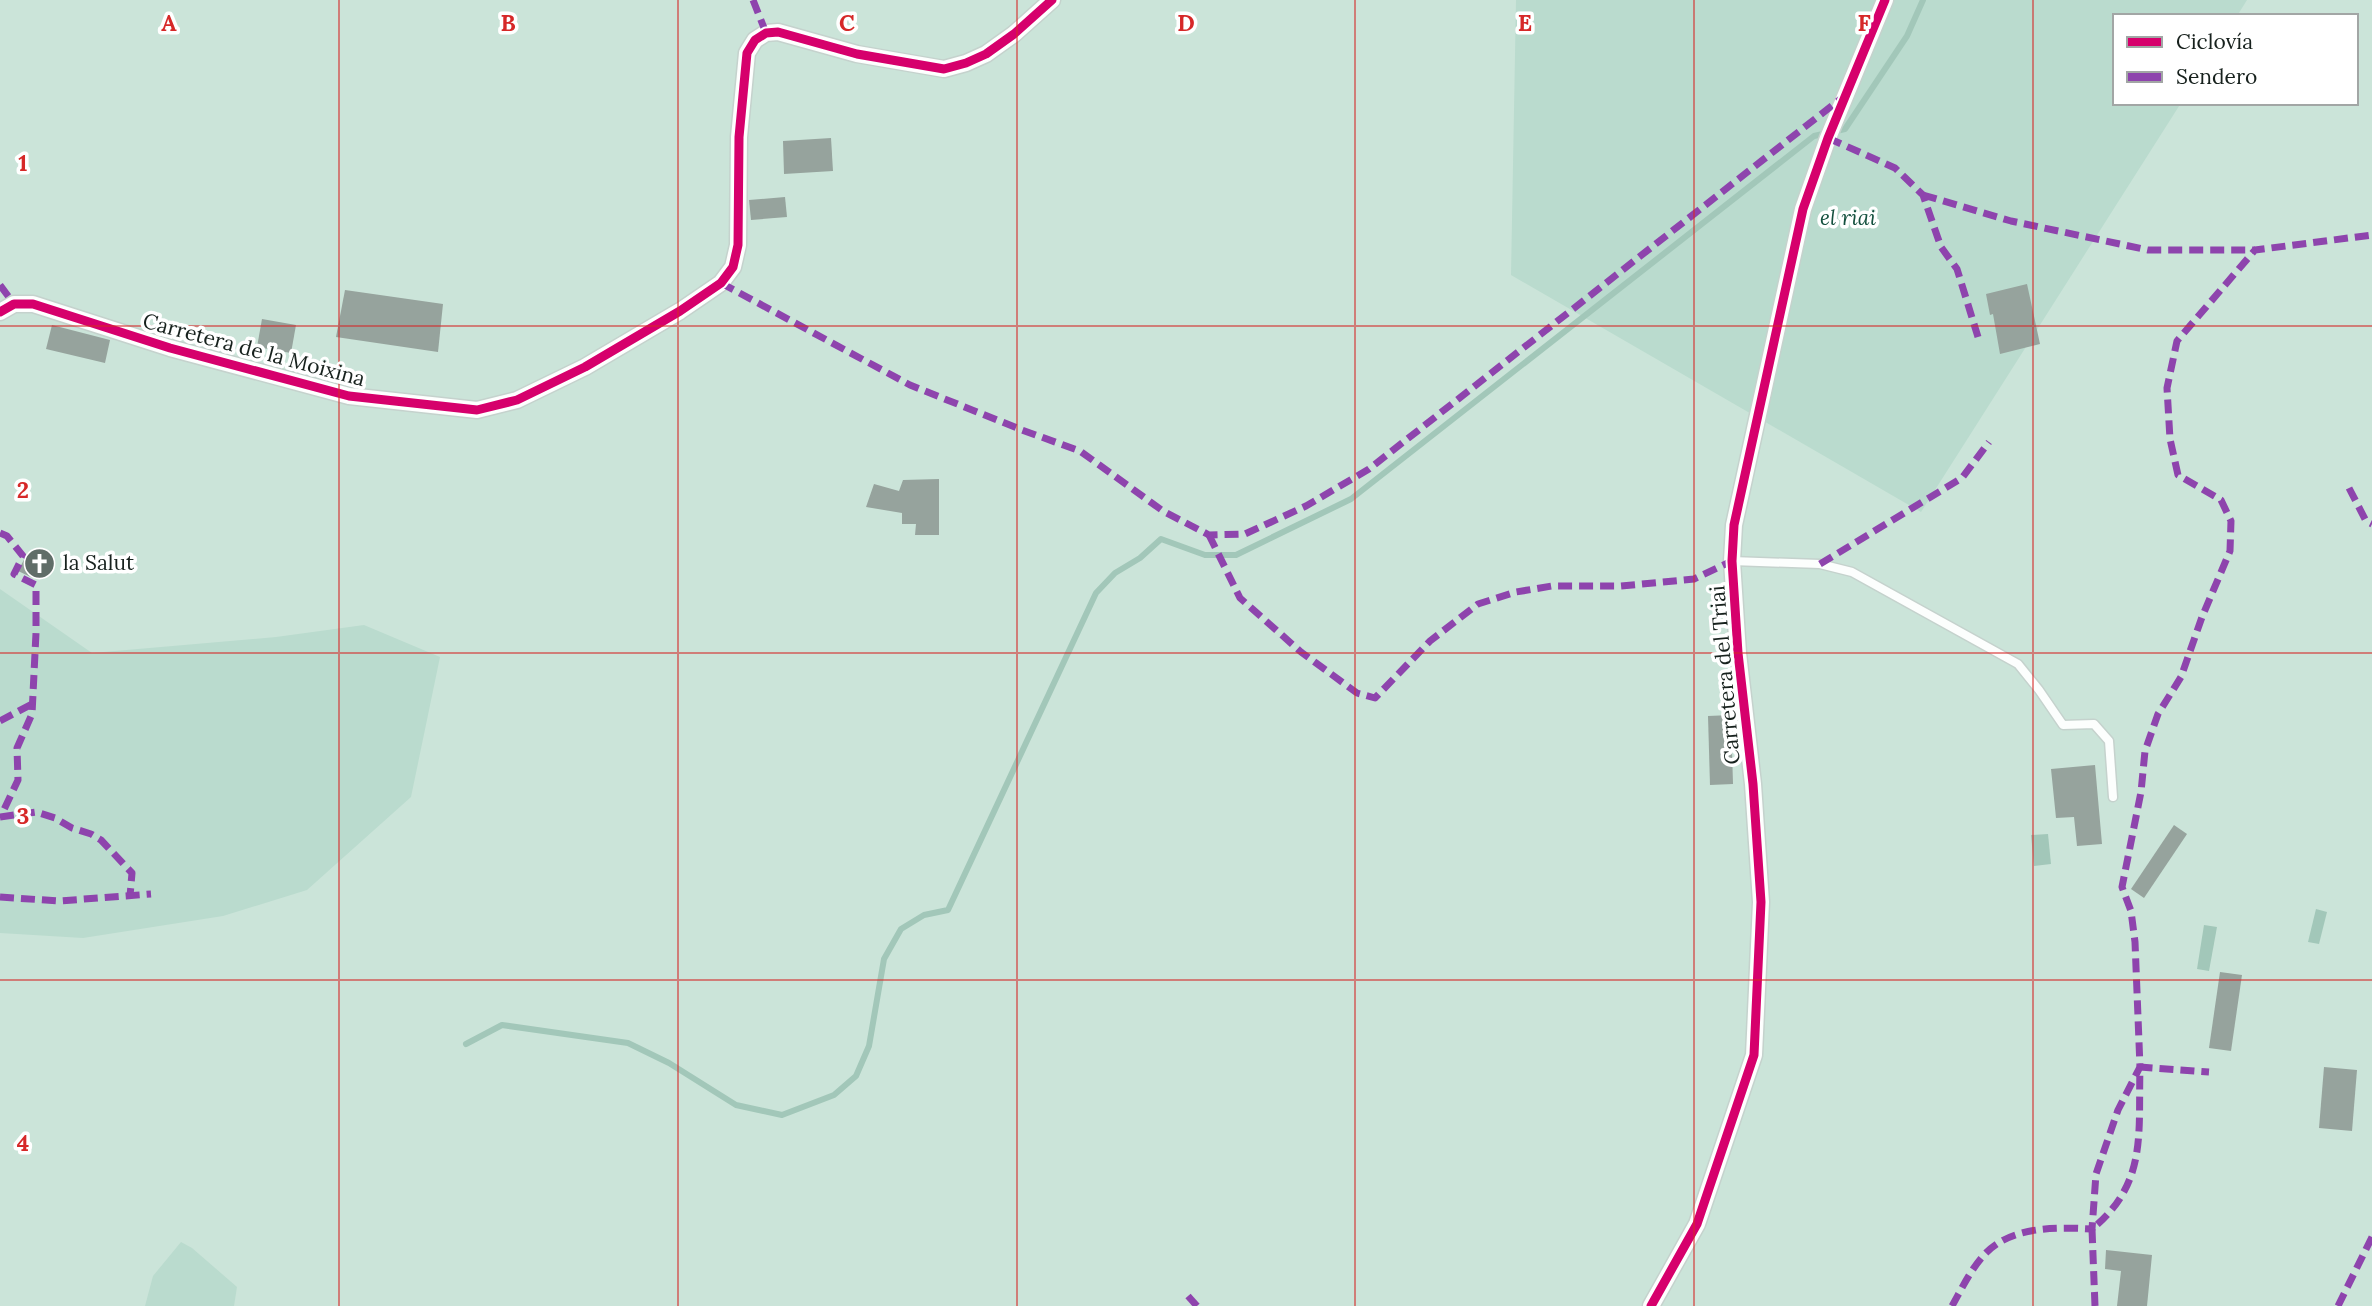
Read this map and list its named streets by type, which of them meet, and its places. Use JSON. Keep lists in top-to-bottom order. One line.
{"streets":{"street":["Carretera de la Moixina","Carretera del Triai"]},"parks":["el riai"],"places":{"church":["la Salut"]},"legend":["Ciclovía","Sendero"],"grid":{"columns":["A","B","C","D","E","F"],"rows":["1","2","3","4"]}}
